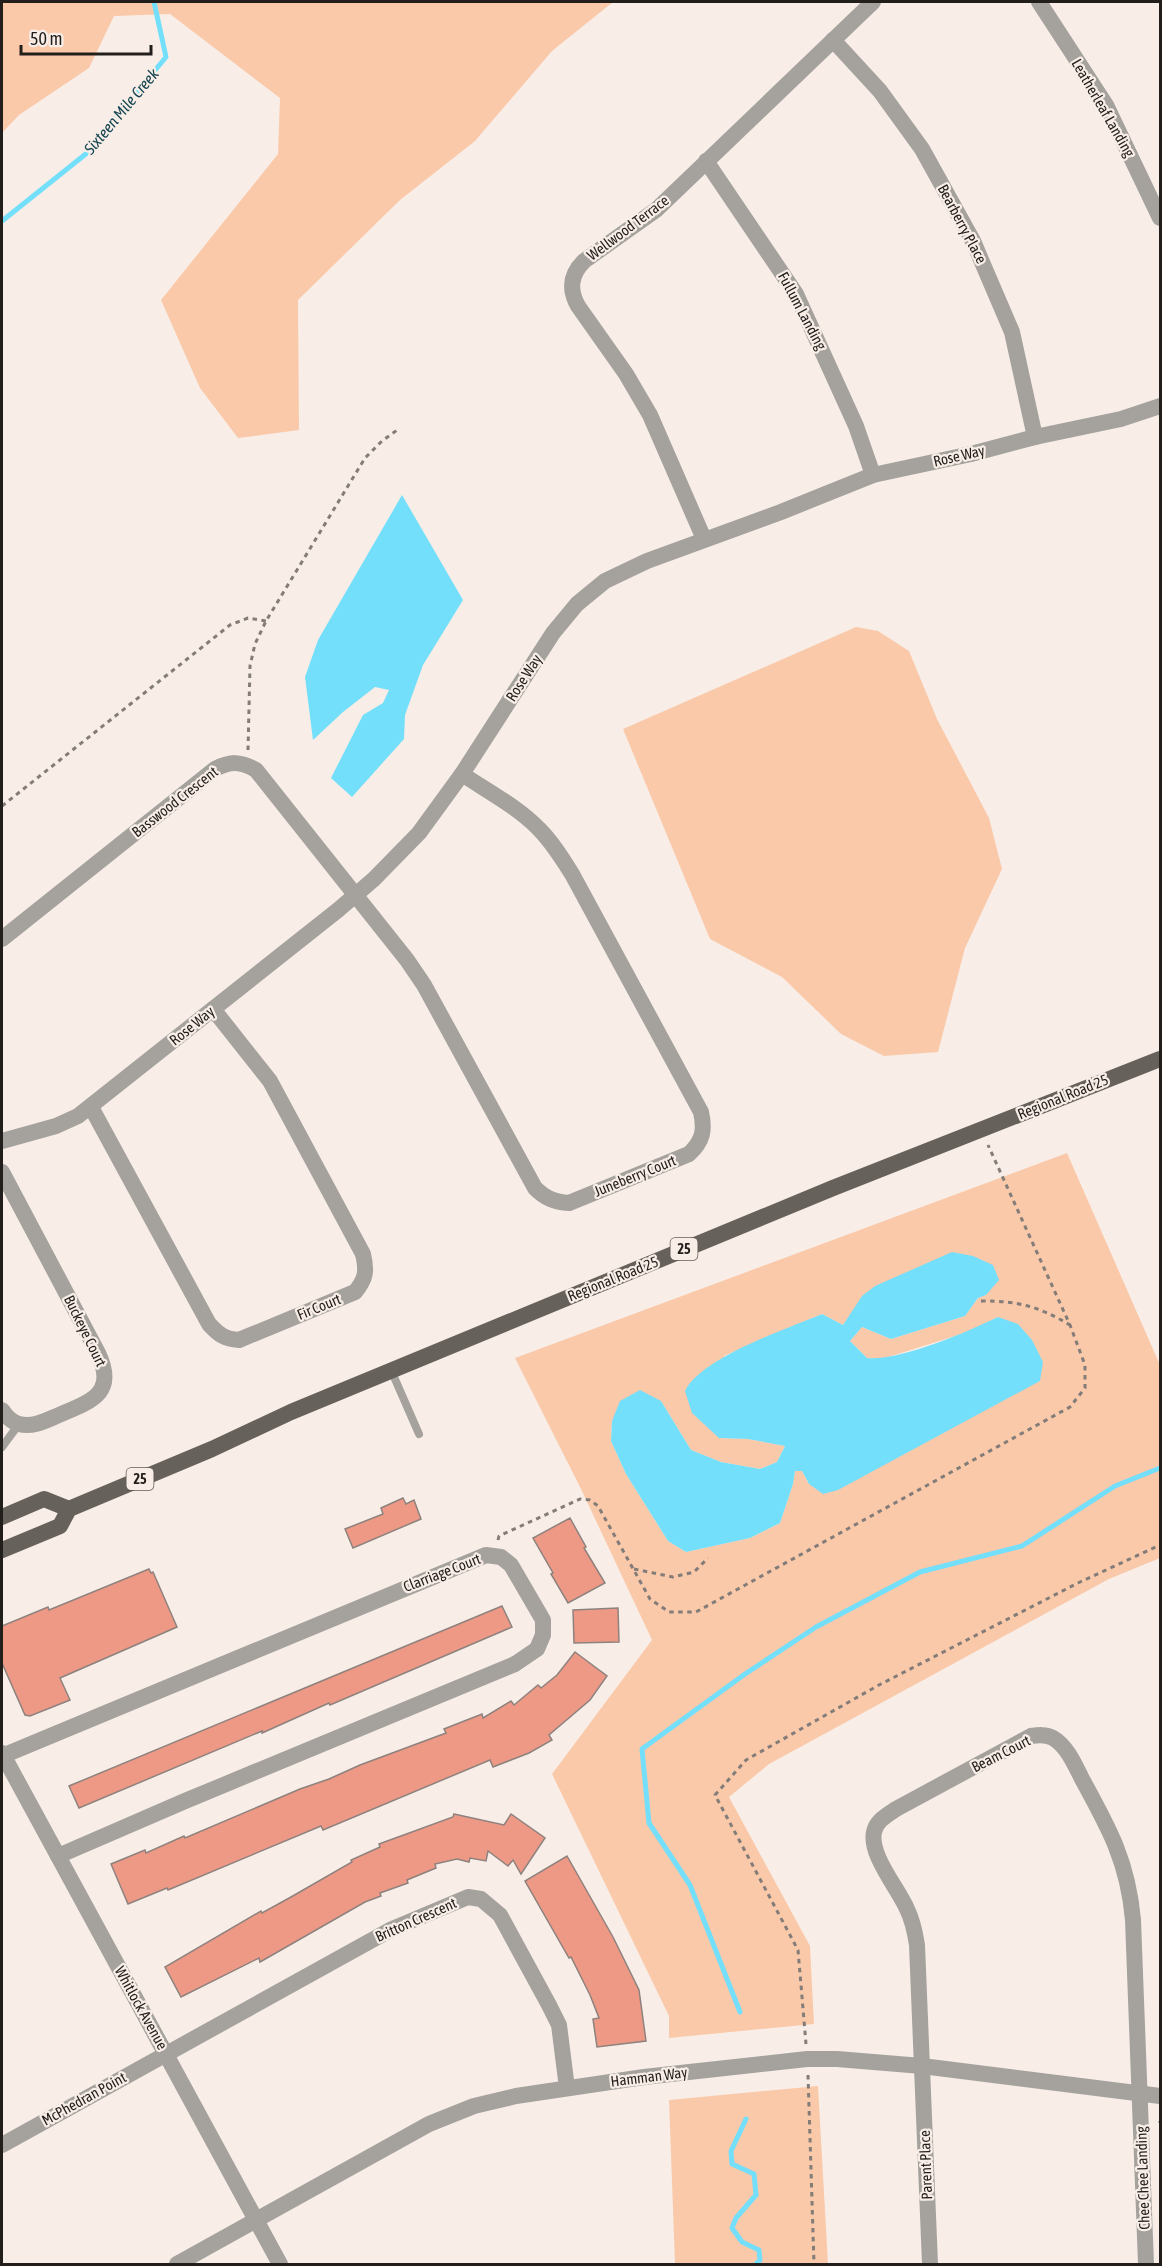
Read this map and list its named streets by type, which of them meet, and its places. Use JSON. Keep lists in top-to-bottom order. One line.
{"streets":{"main road":["Regional Road 25","25"],"street":["Leatherleaf Landing","Bearberry Place","Wellwood Terrace","Fullum Landing","Rose Way","Basswood Crescent","Juneberry Court","Fir Court","Buckeye Court","Clarriage Court","Beam Court","Britton Crescent","Whitlock Avenue","Hamman Way","McPhedran Point","Parent Place","Chee Chee Landing"]},"crossings":[["Bearberry Place","Wellwood Terrace"],["Bearberry Place","Rose Way"],["Wellwood Terrace","Fullum Landing"],["Wellwood Terrace","Rose Way"],["Fullum Landing","Rose Way"],["Rose Way","Juneberry Court"],["Rose Way","Fir Court"],["Clarriage Court","Whitlock Avenue"],["Beam Court","Hamman Way"],["Beam Court","Parent Place"],["Beam Court","Chee Chee Landing"],["Britton Crescent","Whitlock Avenue"],["Britton Crescent","Hamman Way"],["Britton Crescent","McPhedran Point"],["Whitlock Avenue","Hamman Way"],["Whitlock Avenue","McPhedran Point"],["Hamman Way","Parent Place"],["Hamman Way","Chee Chee Landing"]],"water":["Sixteen Mile Creek"],"scale_bar":"50 m"}
